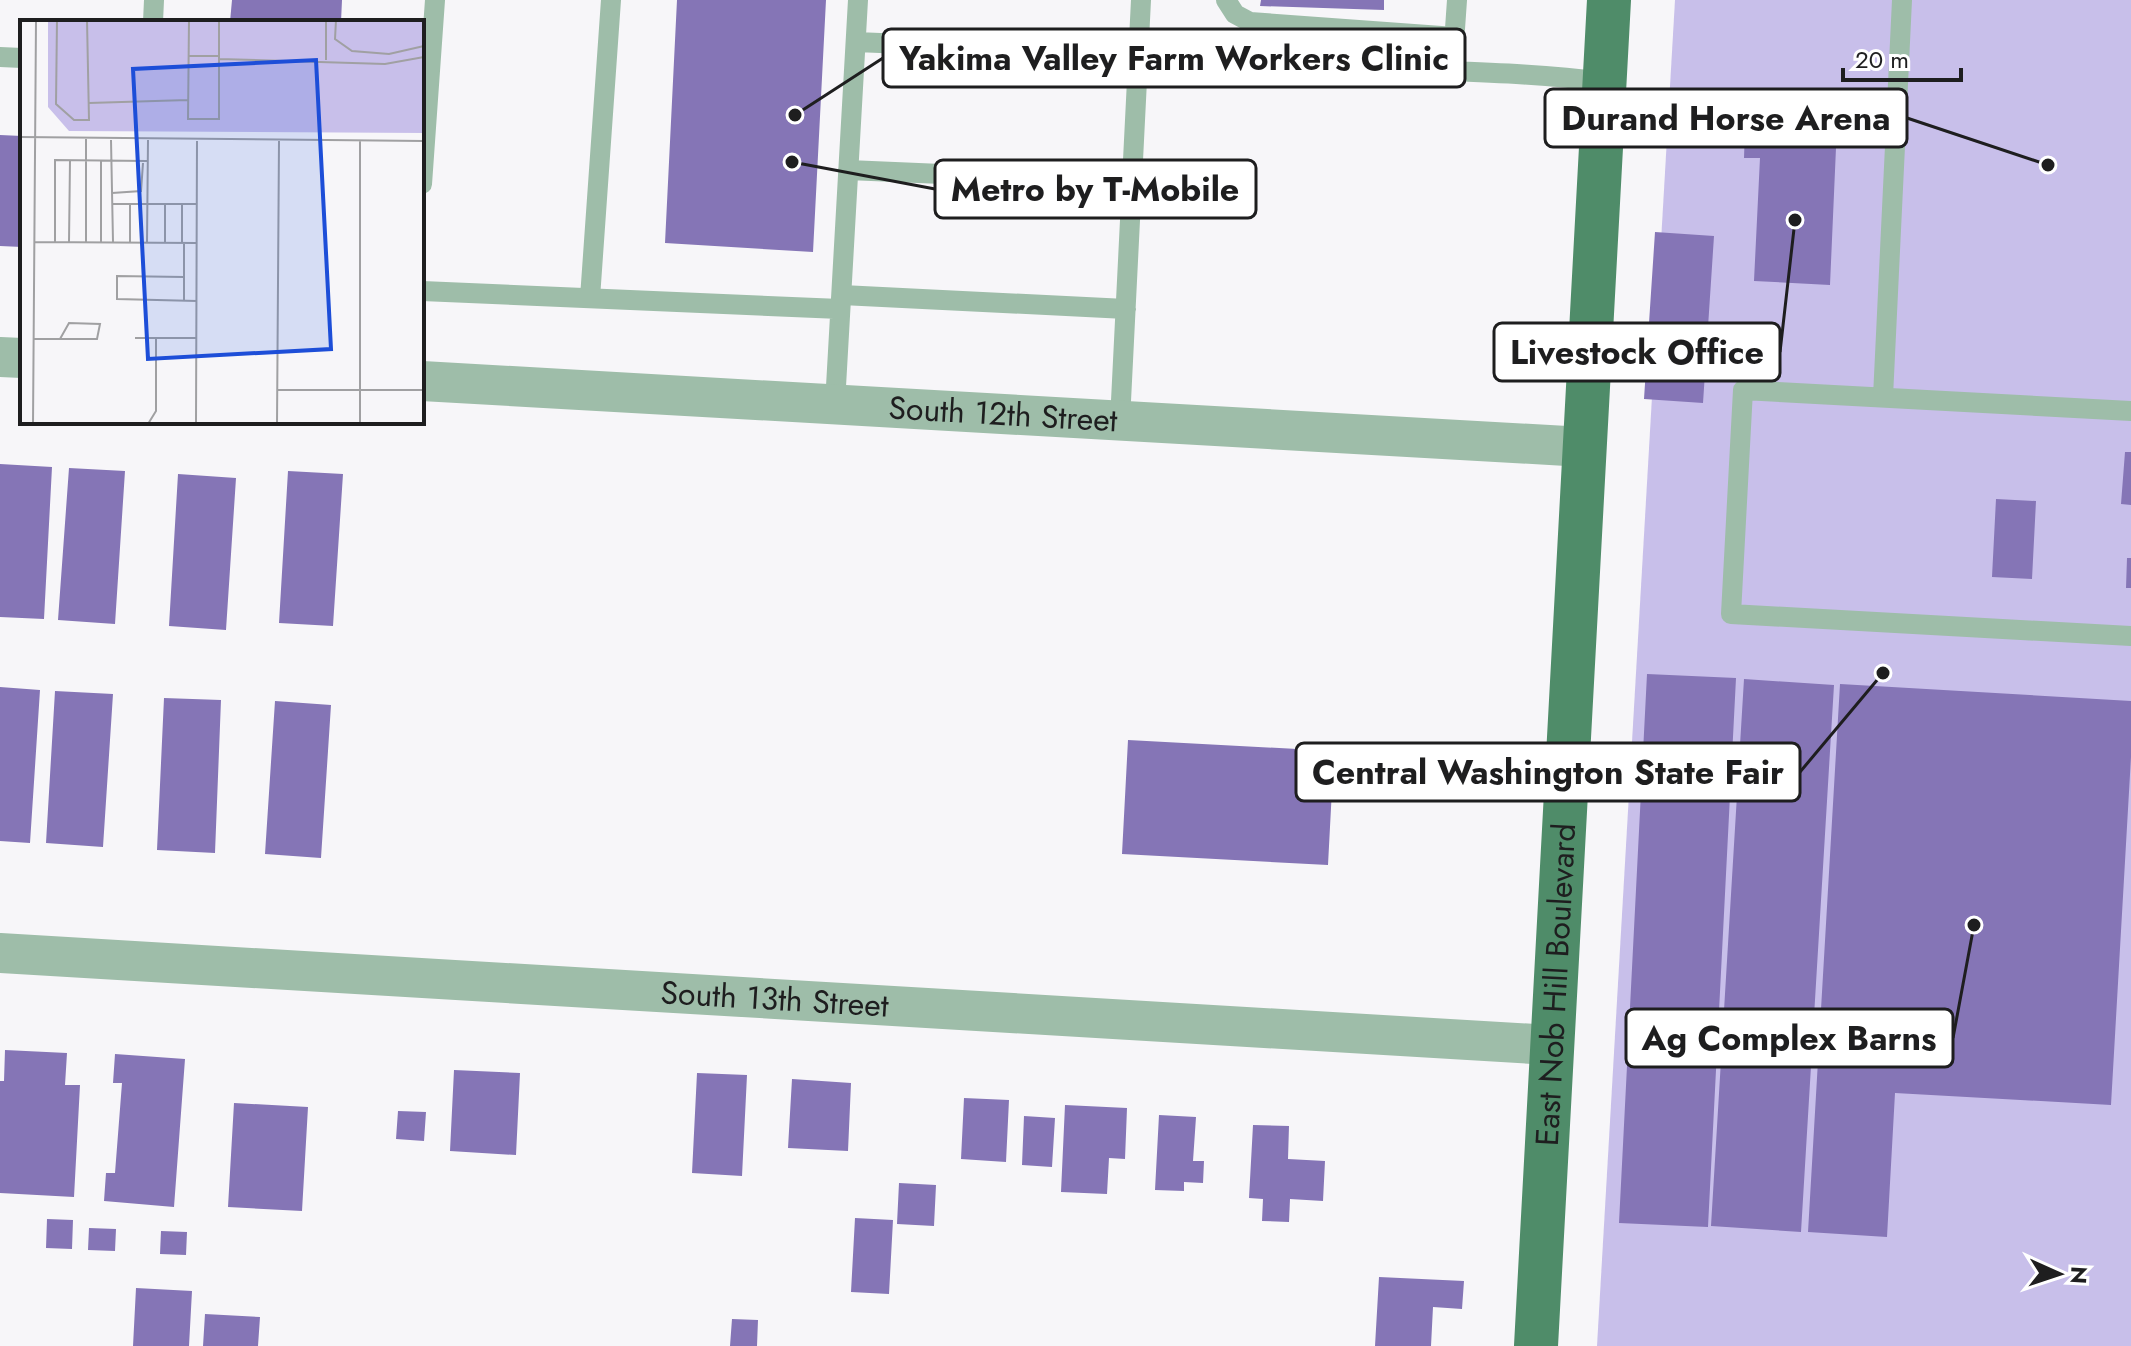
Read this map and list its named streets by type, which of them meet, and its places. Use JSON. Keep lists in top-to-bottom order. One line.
{"streets":{"main road":["East Nob Hill Boulevard"],"street":["South 12th Street","South 13th Street"]},"crossings":[["South 12th Street","East Nob Hill Boulevard"],["East Nob Hill Boulevard","South 13th Street"]],"places":["Yakima Valley Farm Workers Clinic","Metro by T-Mobile","Durand Horse Arena","Livestock Office","Central Washington State Fair","Ag Complex Barns"],"scale_bar":"20 m","north":"right"}
